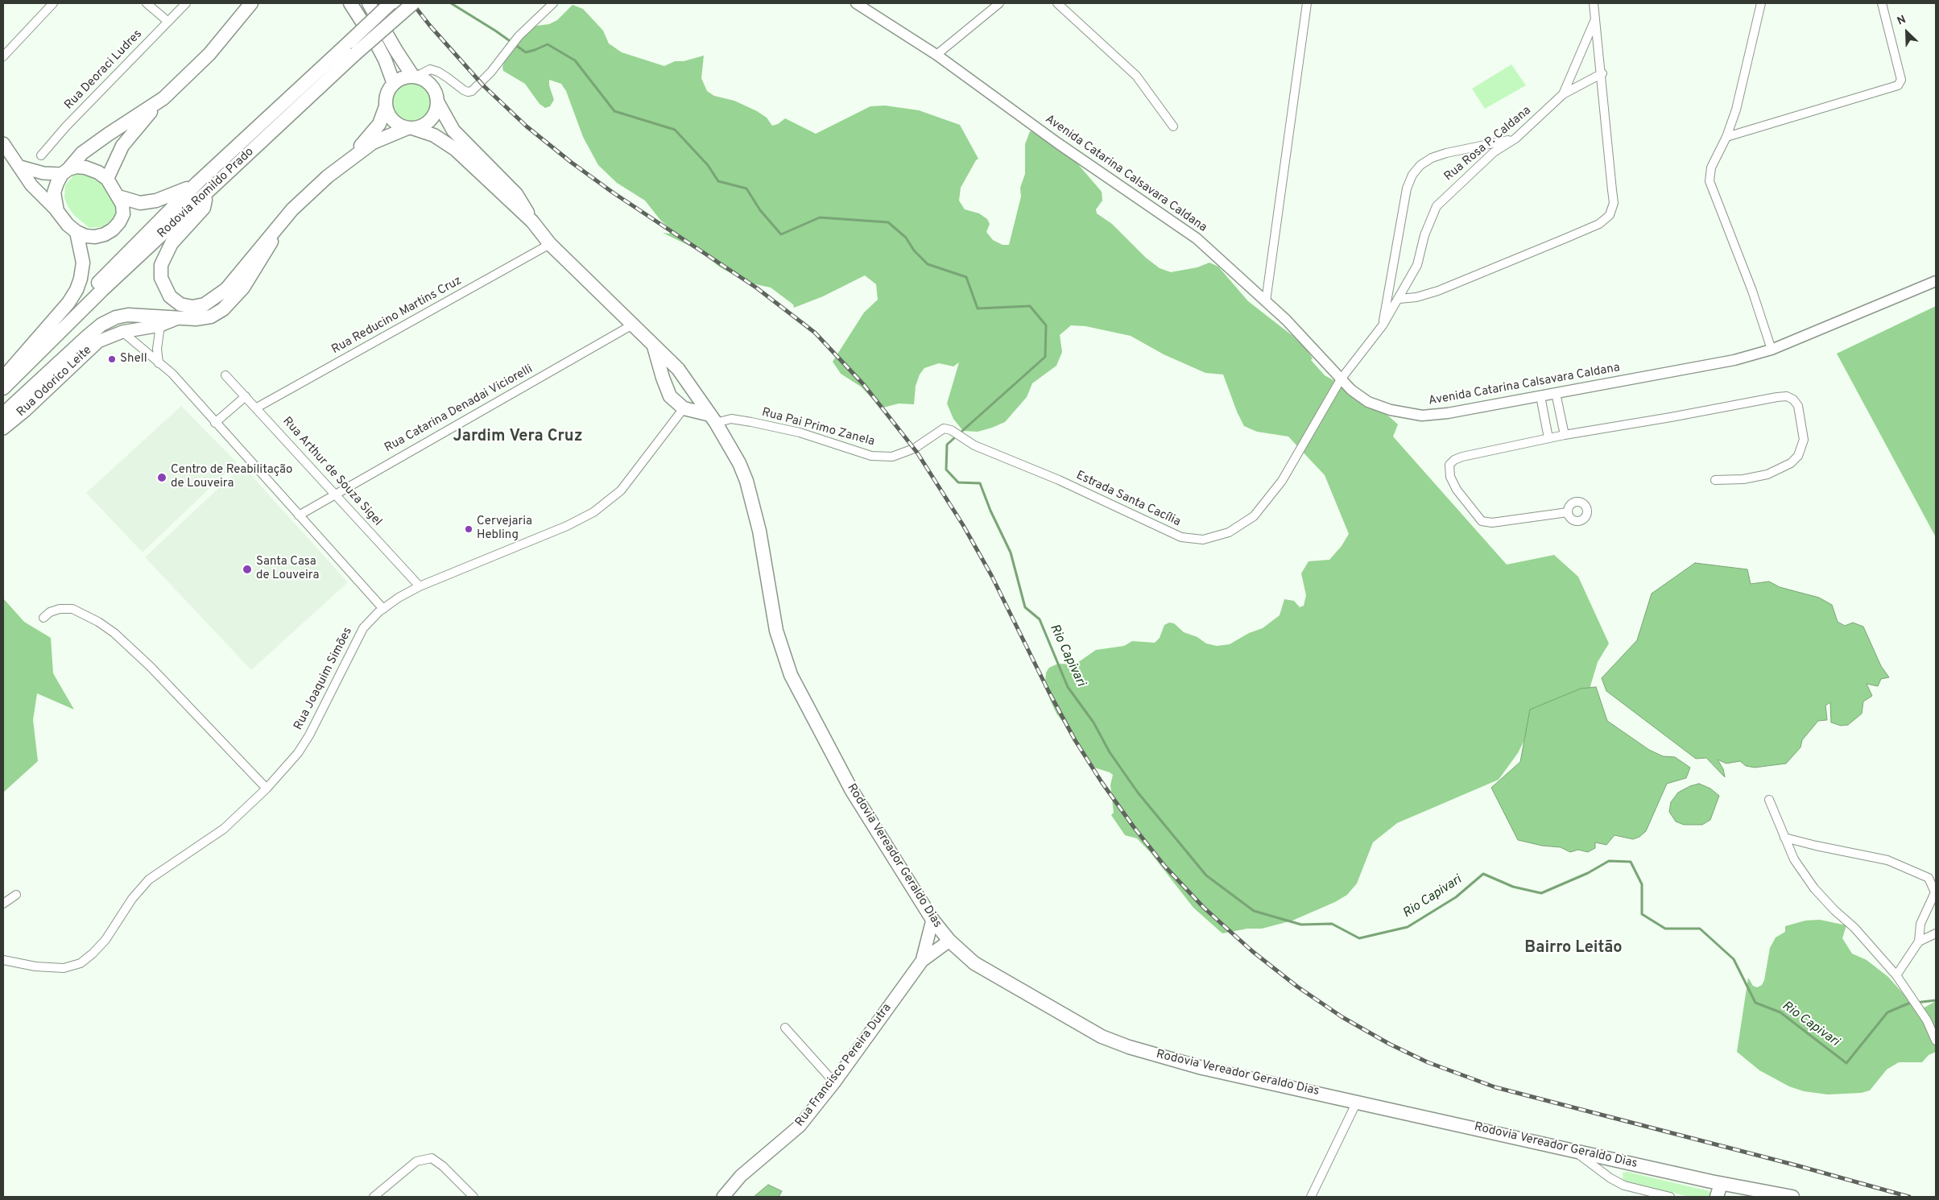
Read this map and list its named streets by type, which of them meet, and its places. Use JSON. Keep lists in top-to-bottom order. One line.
{"streets":{"main road":["Rodovia Romildo Prado","Rua Odorico Leite","Rodovia Vereador Geraldo Dias","Rua Francisco Pereira Dutra"],"street":["Rua Deoraci Ludres","Rua Rosa P. Caldana","Avenida Catarina Calsavara Caldana","Rua Reducino Martins Cruz","Rua Catarina Denadai Viciorelli","Rua Pai Primo Zanela","Rua Arthur de Souza Sigel","Estrada Santa Cacília","Rua Joaquim Simões"]},"crossings":[["Rua Rosa P. Caldana","Avenida Catarina Calsavara Caldana"],["Rua Rosa P. Caldana","Estrada Santa Cacília"],["Avenida Catarina Calsavara Caldana","Estrada Santa Cacília"],["Rua Reducino Martins Cruz","Rua Arthur de Souza Sigel"],["Rua Reducino Martins Cruz","Rodovia Vereador Geraldo Dias"],["Rua Catarina Denadai Viciorelli","Rua Arthur de Souza Sigel"],["Rua Catarina Denadai Viciorelli","Rodovia Vereador Geraldo Dias"],["Rua Pai Primo Zanela","Estrada Santa Cacília"],["Rua Pai Primo Zanela","Rodovia Vereador Geraldo Dias"],["Rua Arthur de Souza Sigel","Rua Joaquim Simões"],["Rodovia Vereador Geraldo Dias","Rua Francisco Pereira Dutra"]],"districts":["Jardim Vera Cruz","Bairro Leitão"],"water":["Rio Capivari"],"places":["Shell","Centro de Reabilitação de Louveira","Cervejaria Hebling","Santa Casa de Louveira"],"north":"top left"}
